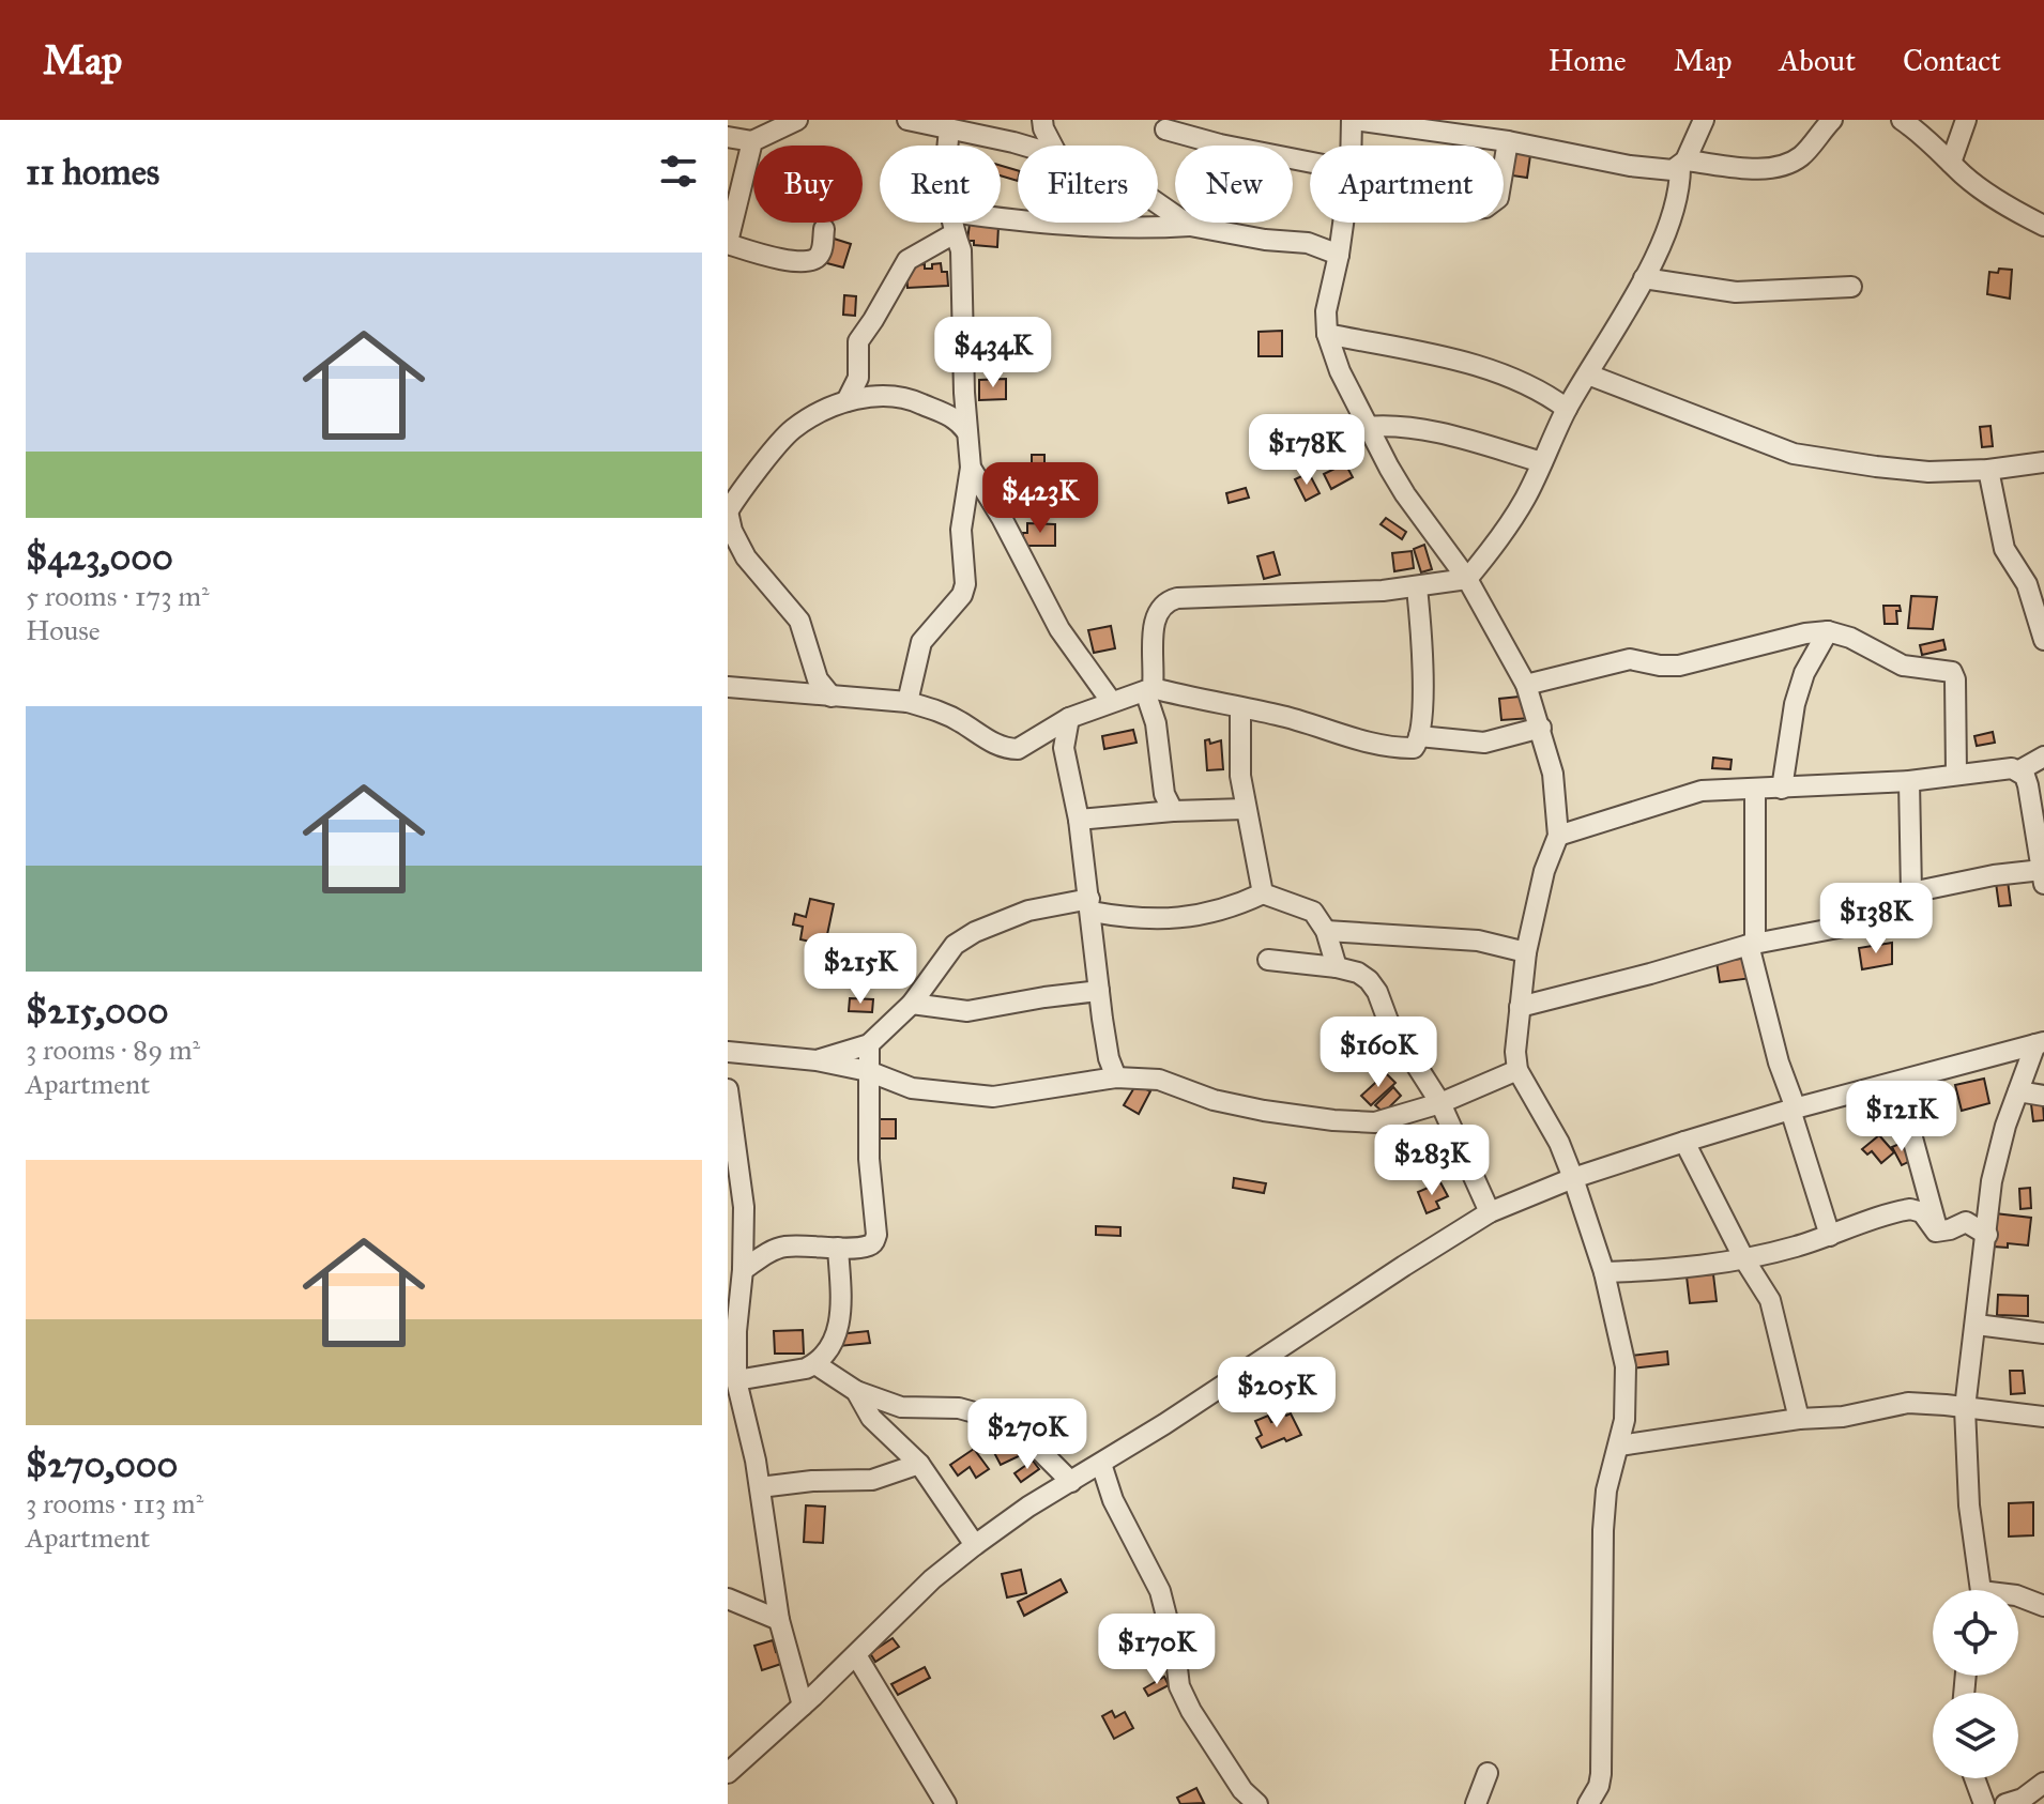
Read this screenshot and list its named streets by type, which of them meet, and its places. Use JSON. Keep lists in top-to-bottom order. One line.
{"page":{"header":"Map","nav":["Home","Map","About","Contact"],"heading":"11 homes","chip":["Buy","Rent","Filters","New","Apartment"],"list":[{"name":"$423,000","note":"5 rooms · 173 m² · House"},{"name":"$215,000","note":"3 rooms · 89 m² · Apartment"},{"name":"$270,000","note":"3 rooms · 113 m² · Apartment"}],"price":["$434K","$178K","$423K","$138K","$215K","$160K","$121K","$283K","$205K","$270K","$170K"]}}
